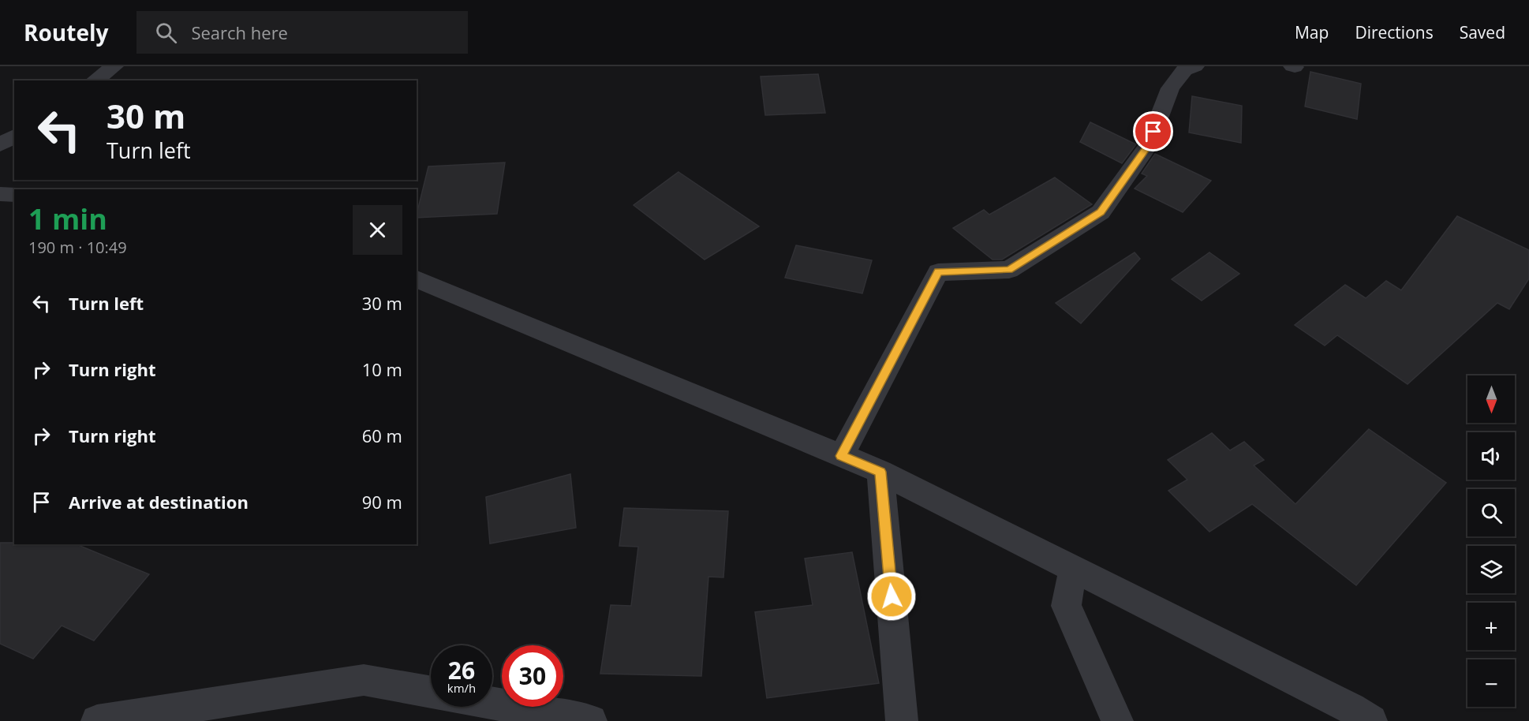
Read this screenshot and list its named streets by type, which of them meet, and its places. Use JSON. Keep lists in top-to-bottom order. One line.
{"north":"bottom","page":{"header":"Routely","search":"Search here","nav":["Map","Directions","Saved"],"turn":["30 m","Turn left"],"heading":["1 min","190 m · 10:49"],"list":[{"name":"Turn left","value":"30 m"},{"name":"Turn right","value":"10 m"},{"name":"Turn right","value":"60 m"},{"name":"Arrive at destination","value":"90 m"}],"map_buttons":["+","−"],"speed":"26 km/h","limit":"30"}}
